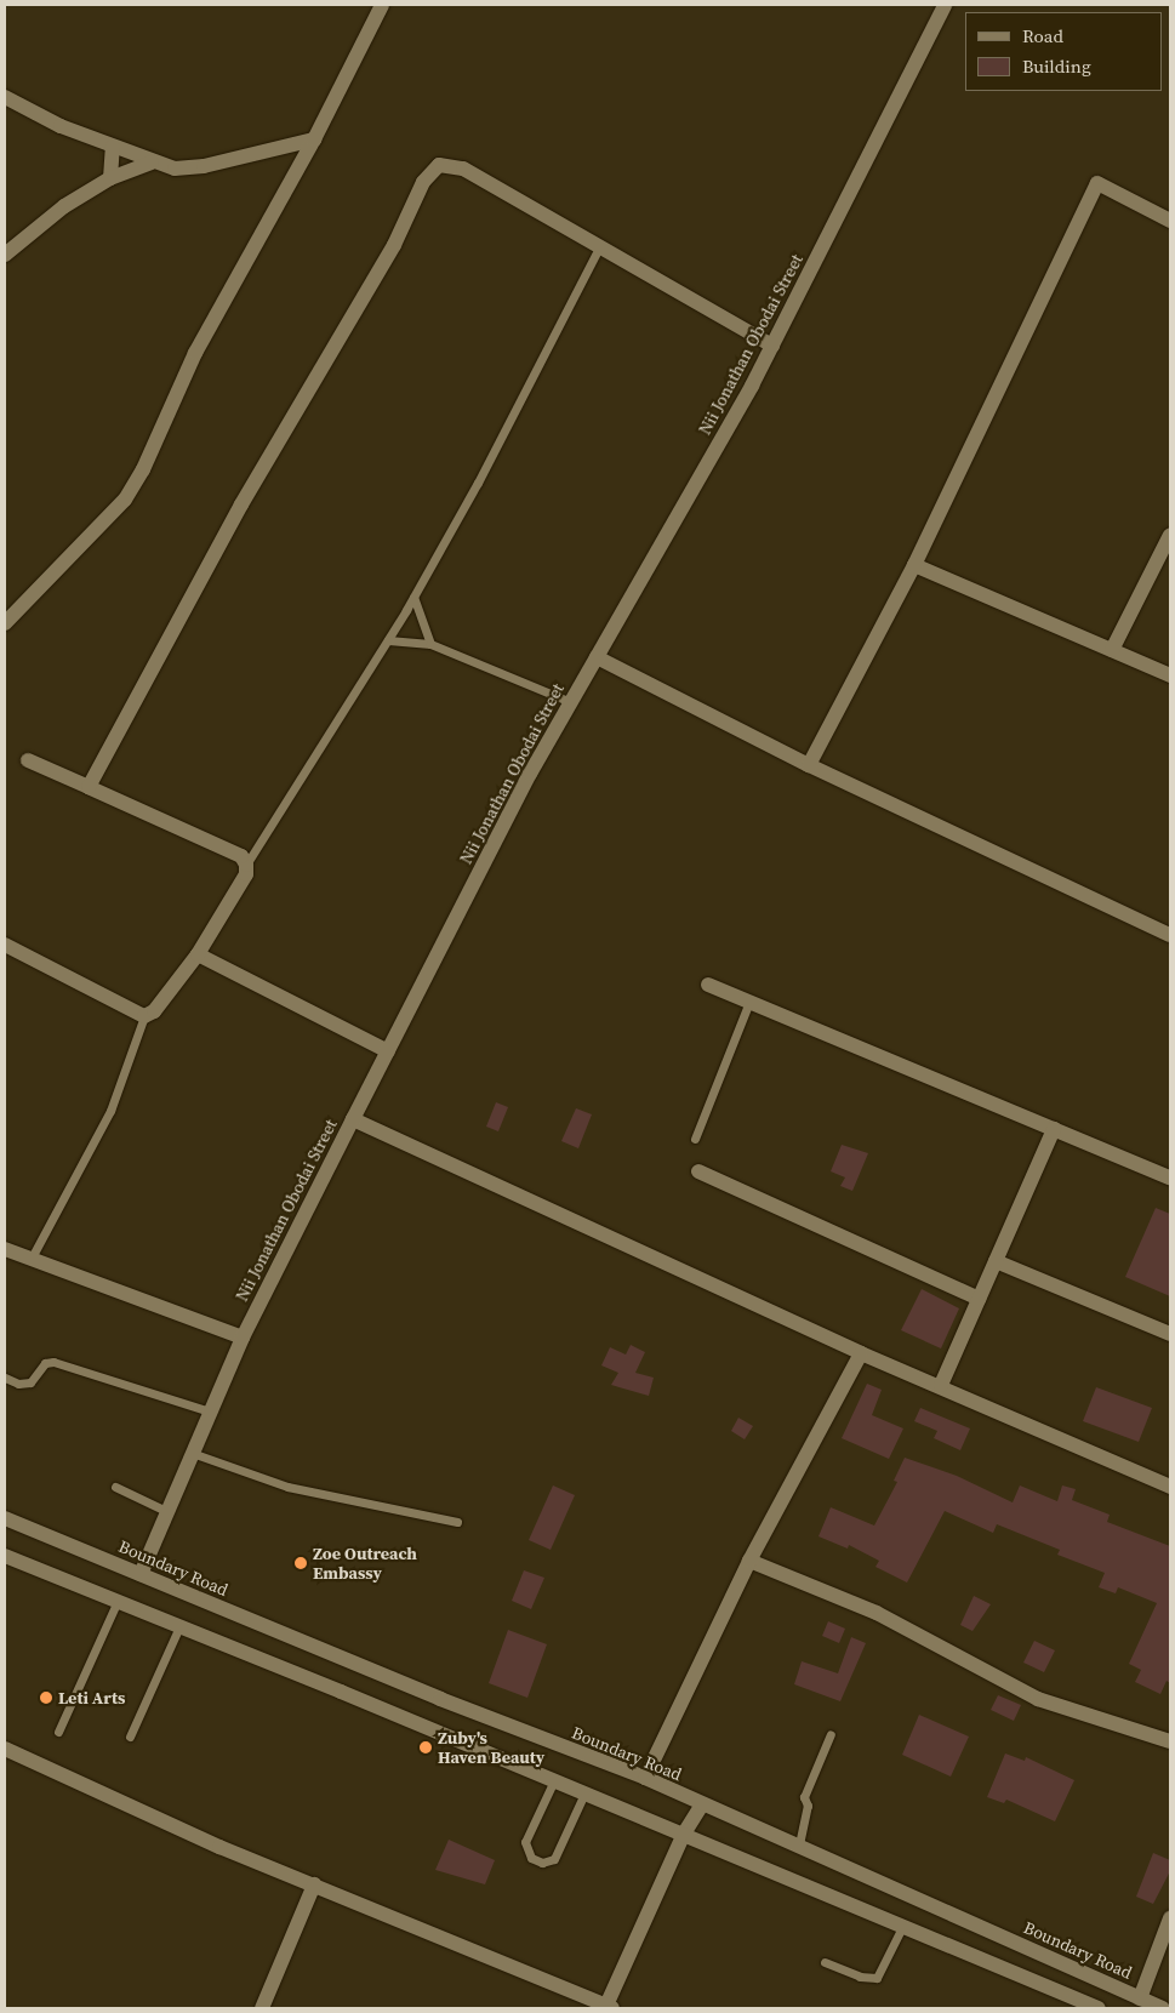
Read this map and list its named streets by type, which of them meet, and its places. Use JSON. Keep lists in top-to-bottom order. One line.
{"streets":{"street":["Nii Jonathan Obodai Street","Boundary Road"]},"crossings":[["Nii Jonathan Obodai Street","Boundary Road"]],"places":["Zoe Outreach Embassy","Leti Arts","Zuby's Haven Beauty"],"legend":["Road","Building"]}
